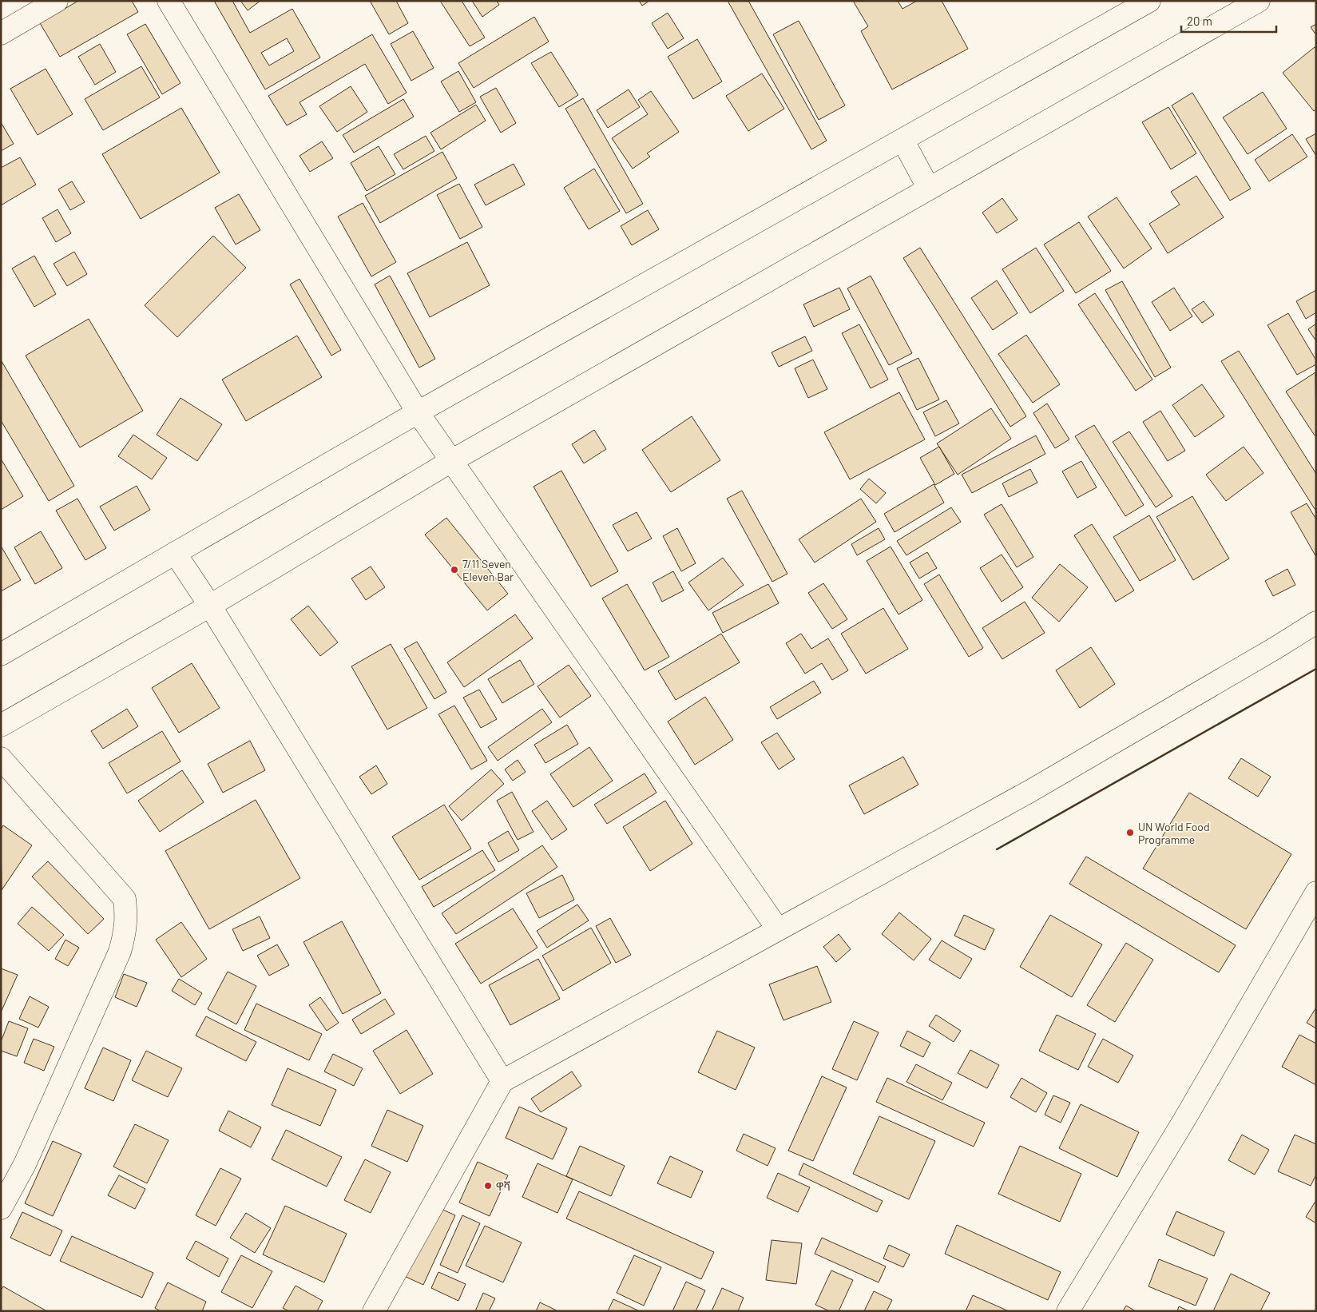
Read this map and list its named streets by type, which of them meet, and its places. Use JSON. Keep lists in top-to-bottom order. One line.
{"places":["7/11 Seven Eleven Bar","UN World Food Programme","ዋቫ"],"scale_bar":"20 m"}
